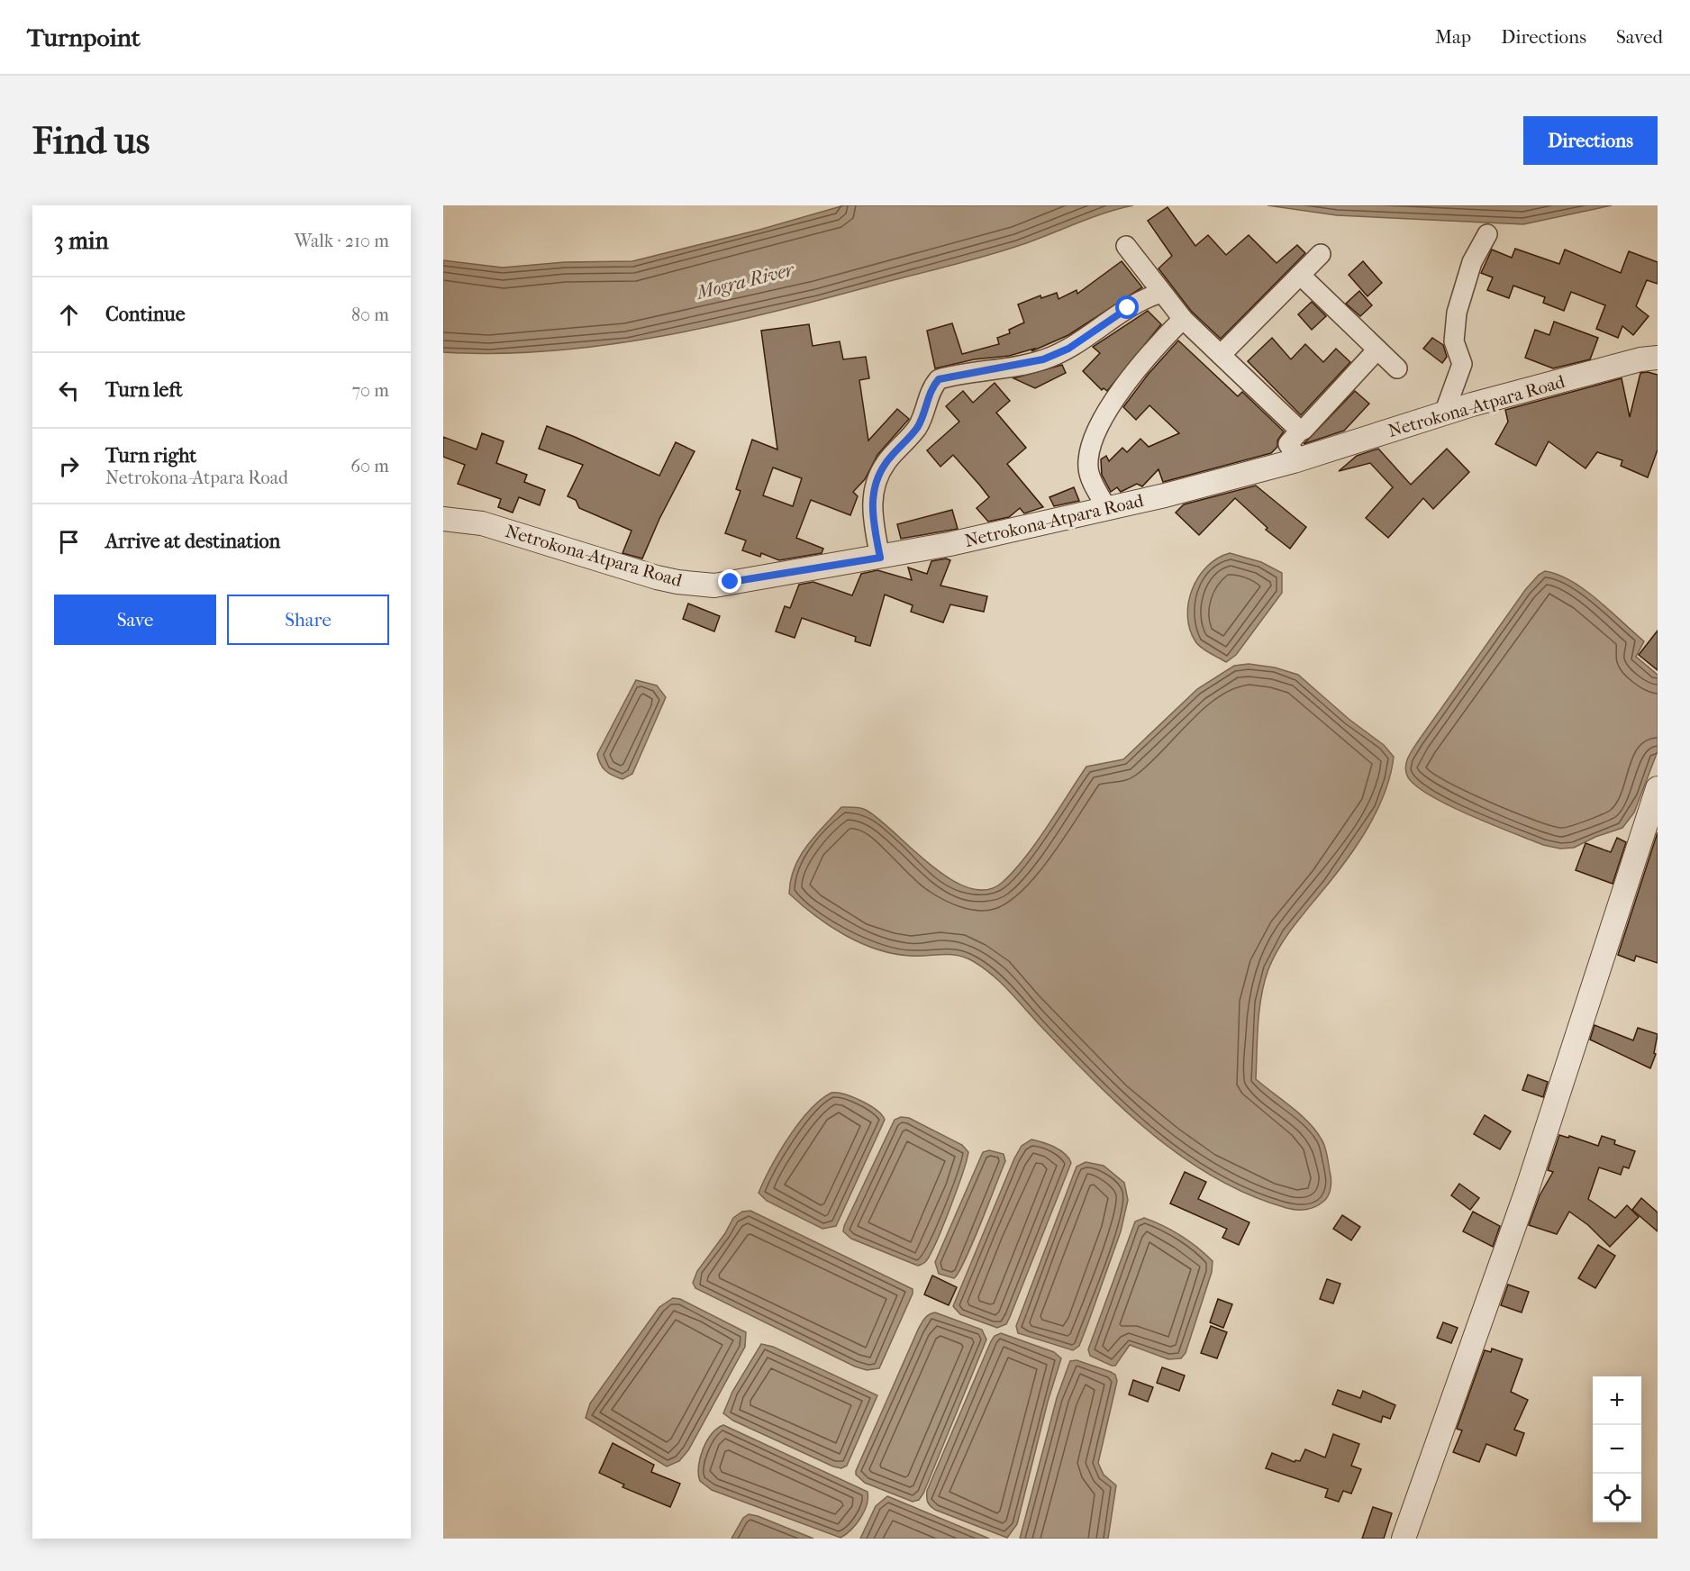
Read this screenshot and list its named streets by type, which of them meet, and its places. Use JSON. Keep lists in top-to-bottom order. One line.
{"streets":{"street":["Netrokona-Atpara Road"]},"water":["Mogra River"],"page":{"header":"Turnpoint","nav":["Map","Directions","Saved"],"buttons":["Directions",["Save","Share"]],"title":"Find us","heading":["3 min","Walk · 210 m"],"list":[["Continue","80 m"],["Turn left","70 m"],["Turn right","Netrokona-Atpara Road","60 m"],"Arrive at destination"],"map_buttons":["+","−"]}}
